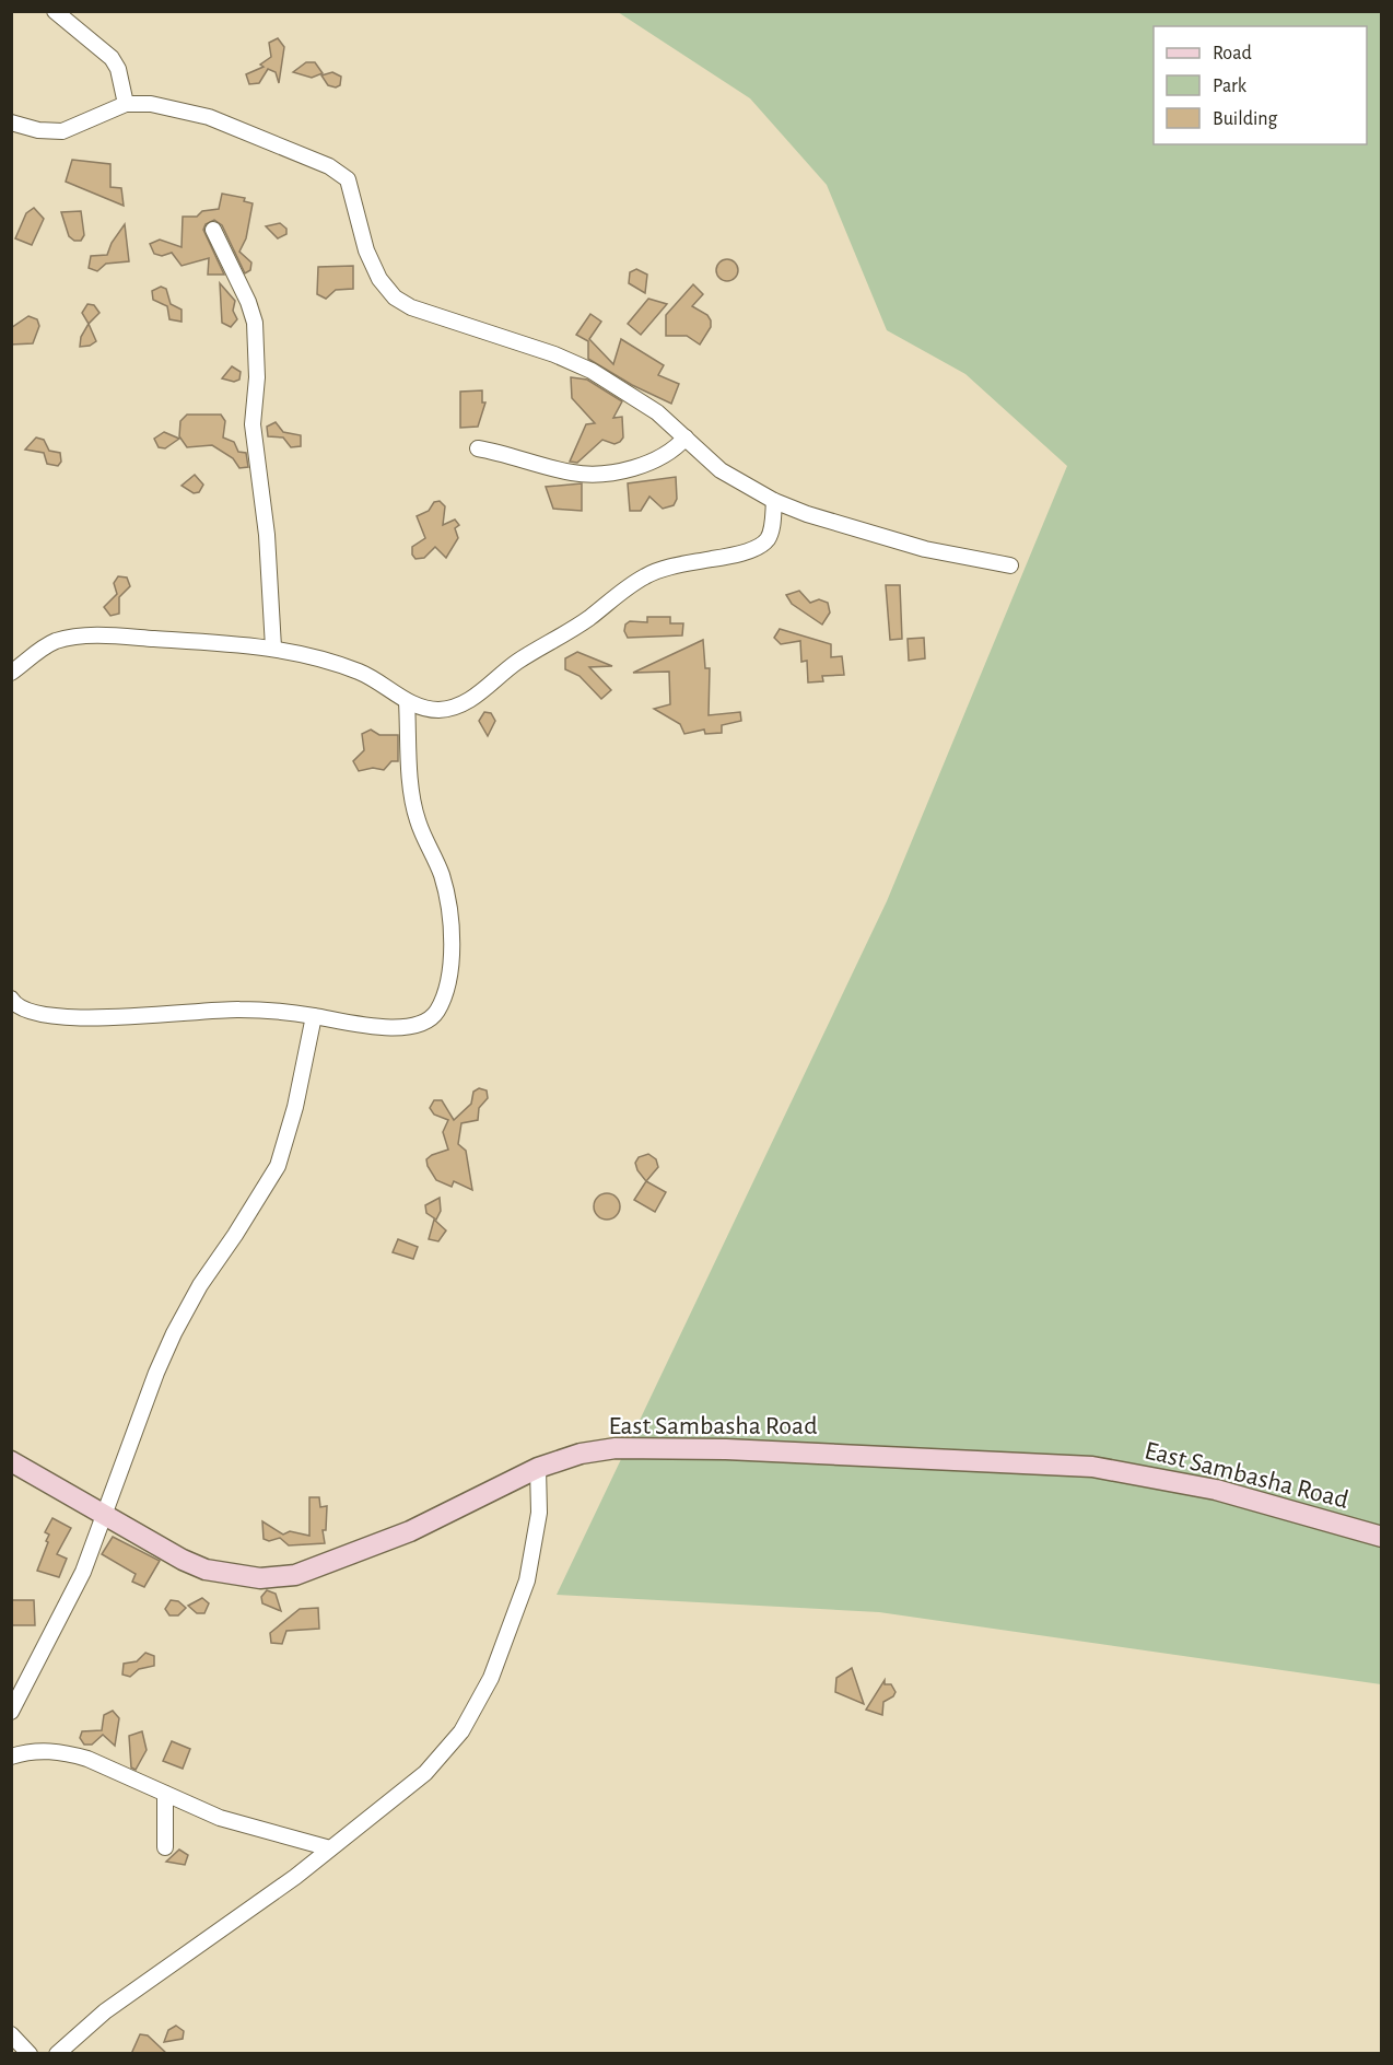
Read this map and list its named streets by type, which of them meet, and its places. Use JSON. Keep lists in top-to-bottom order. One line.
{"streets":{"street":["East Sambasha Road"]},"legend":["Road","Park","Building"]}
